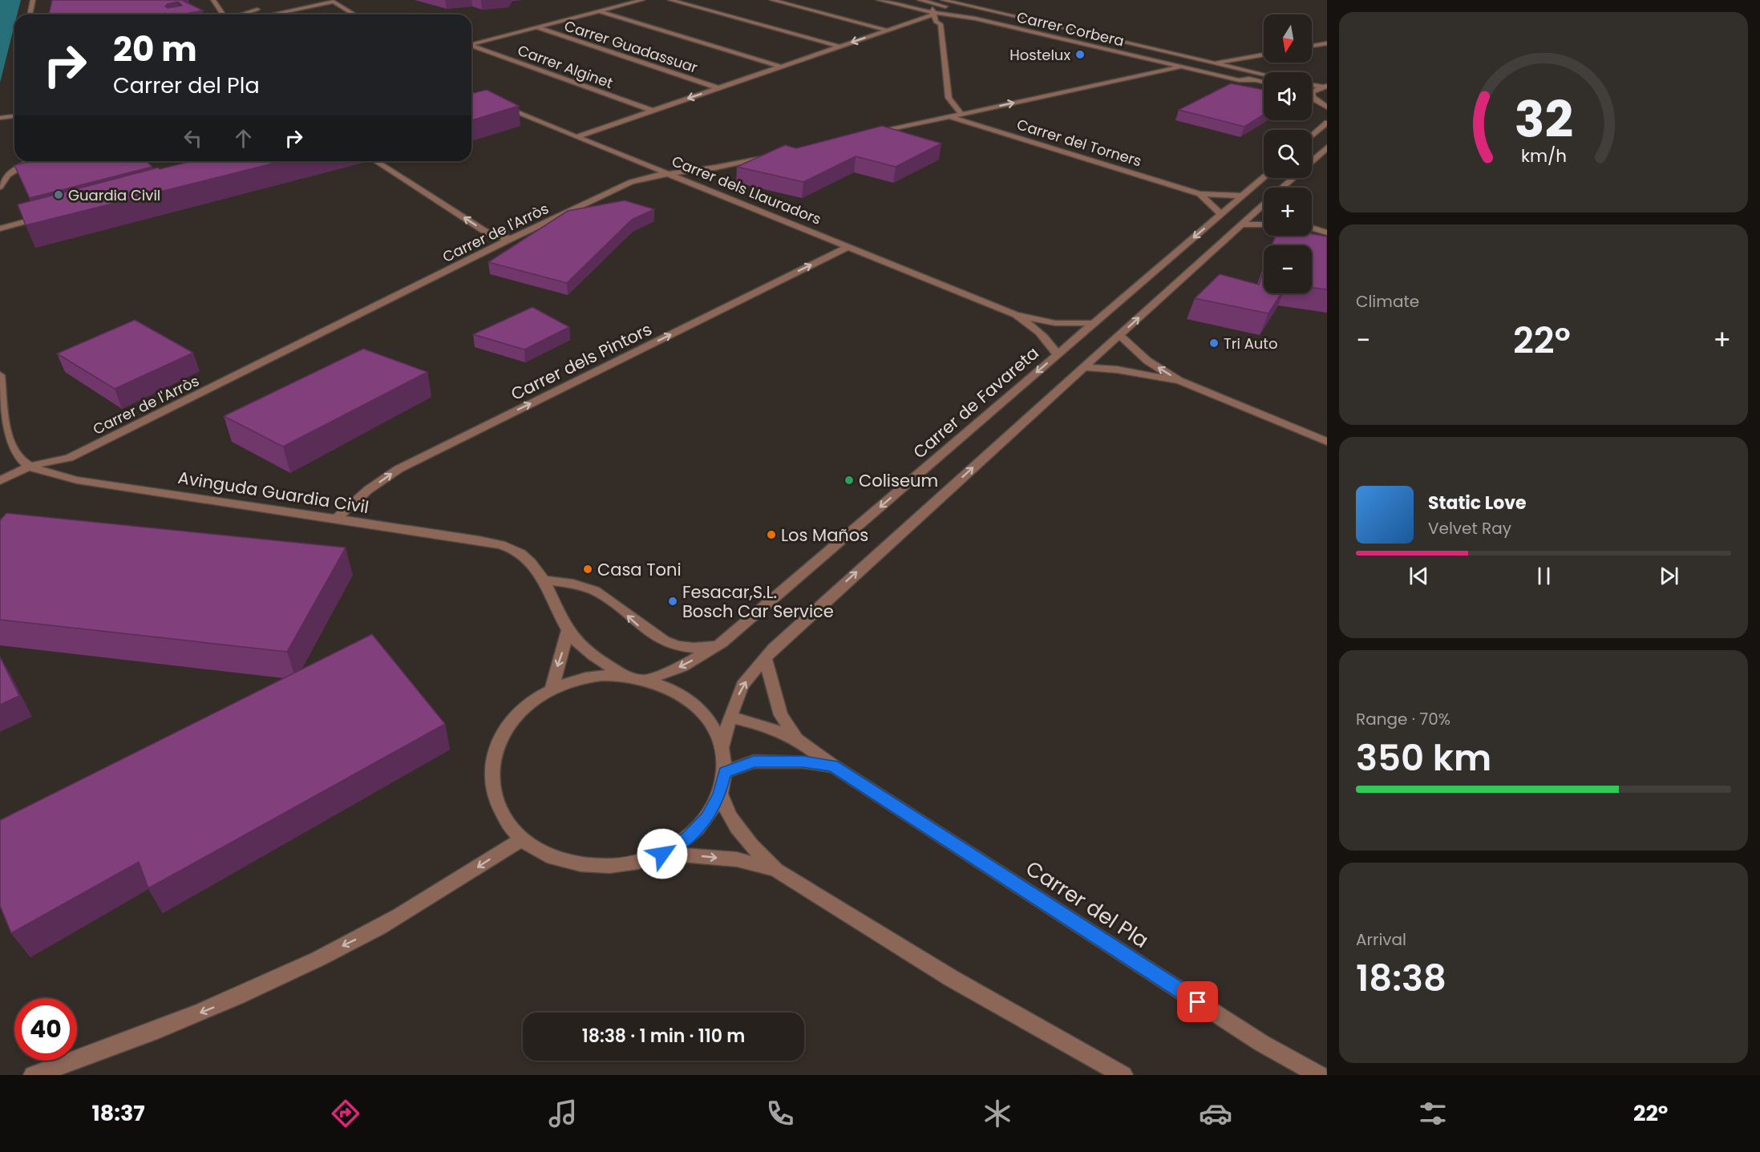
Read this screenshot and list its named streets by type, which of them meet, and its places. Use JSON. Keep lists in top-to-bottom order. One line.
{"streets":{"street":["Carrer Corbera","Carrer Guadassuar","Carrer Alginet","Carrer del Torners","Carrer dels Llauradors","Carrer de l'Arròs","Carrer dels Pintors","Carrer de Favareta","Avinguda Guardia Civil","Carrer del Pla"]},"crossings":[["Carrer dels Llauradors","Carrer de l'Arròs"],["Carrer dels Llauradors","Carrer dels Pintors"],["Carrer dels Llauradors","Carrer de Favareta"],["Carrer de l'Arròs","Avinguda Guardia Civil"],["Carrer dels Pintors","Avinguda Guardia Civil"]],"one_way":["Carrer dels Pintors"],"places":["Hostelux","Guardia Civil","Tri Auto","Coliseum","Los Maños","Casa Toni","Fesacar,S.L. Bosch Car Service"],"north":"bottom","page":{"map_buttons":["+","−"],"turn":["20 m","Carrer del Pla"],"tile":["Climate",["Range · 70%","350 km"],["Arrival","18:38"]],"heat":["−","22°","+"],"song":["Static Love","Velvet Ray"],"limit":"40","trip":"18:38 · 1 min · 110 m","tabs":["18:37","22°"],"gauge":["32","km/h"]}}
